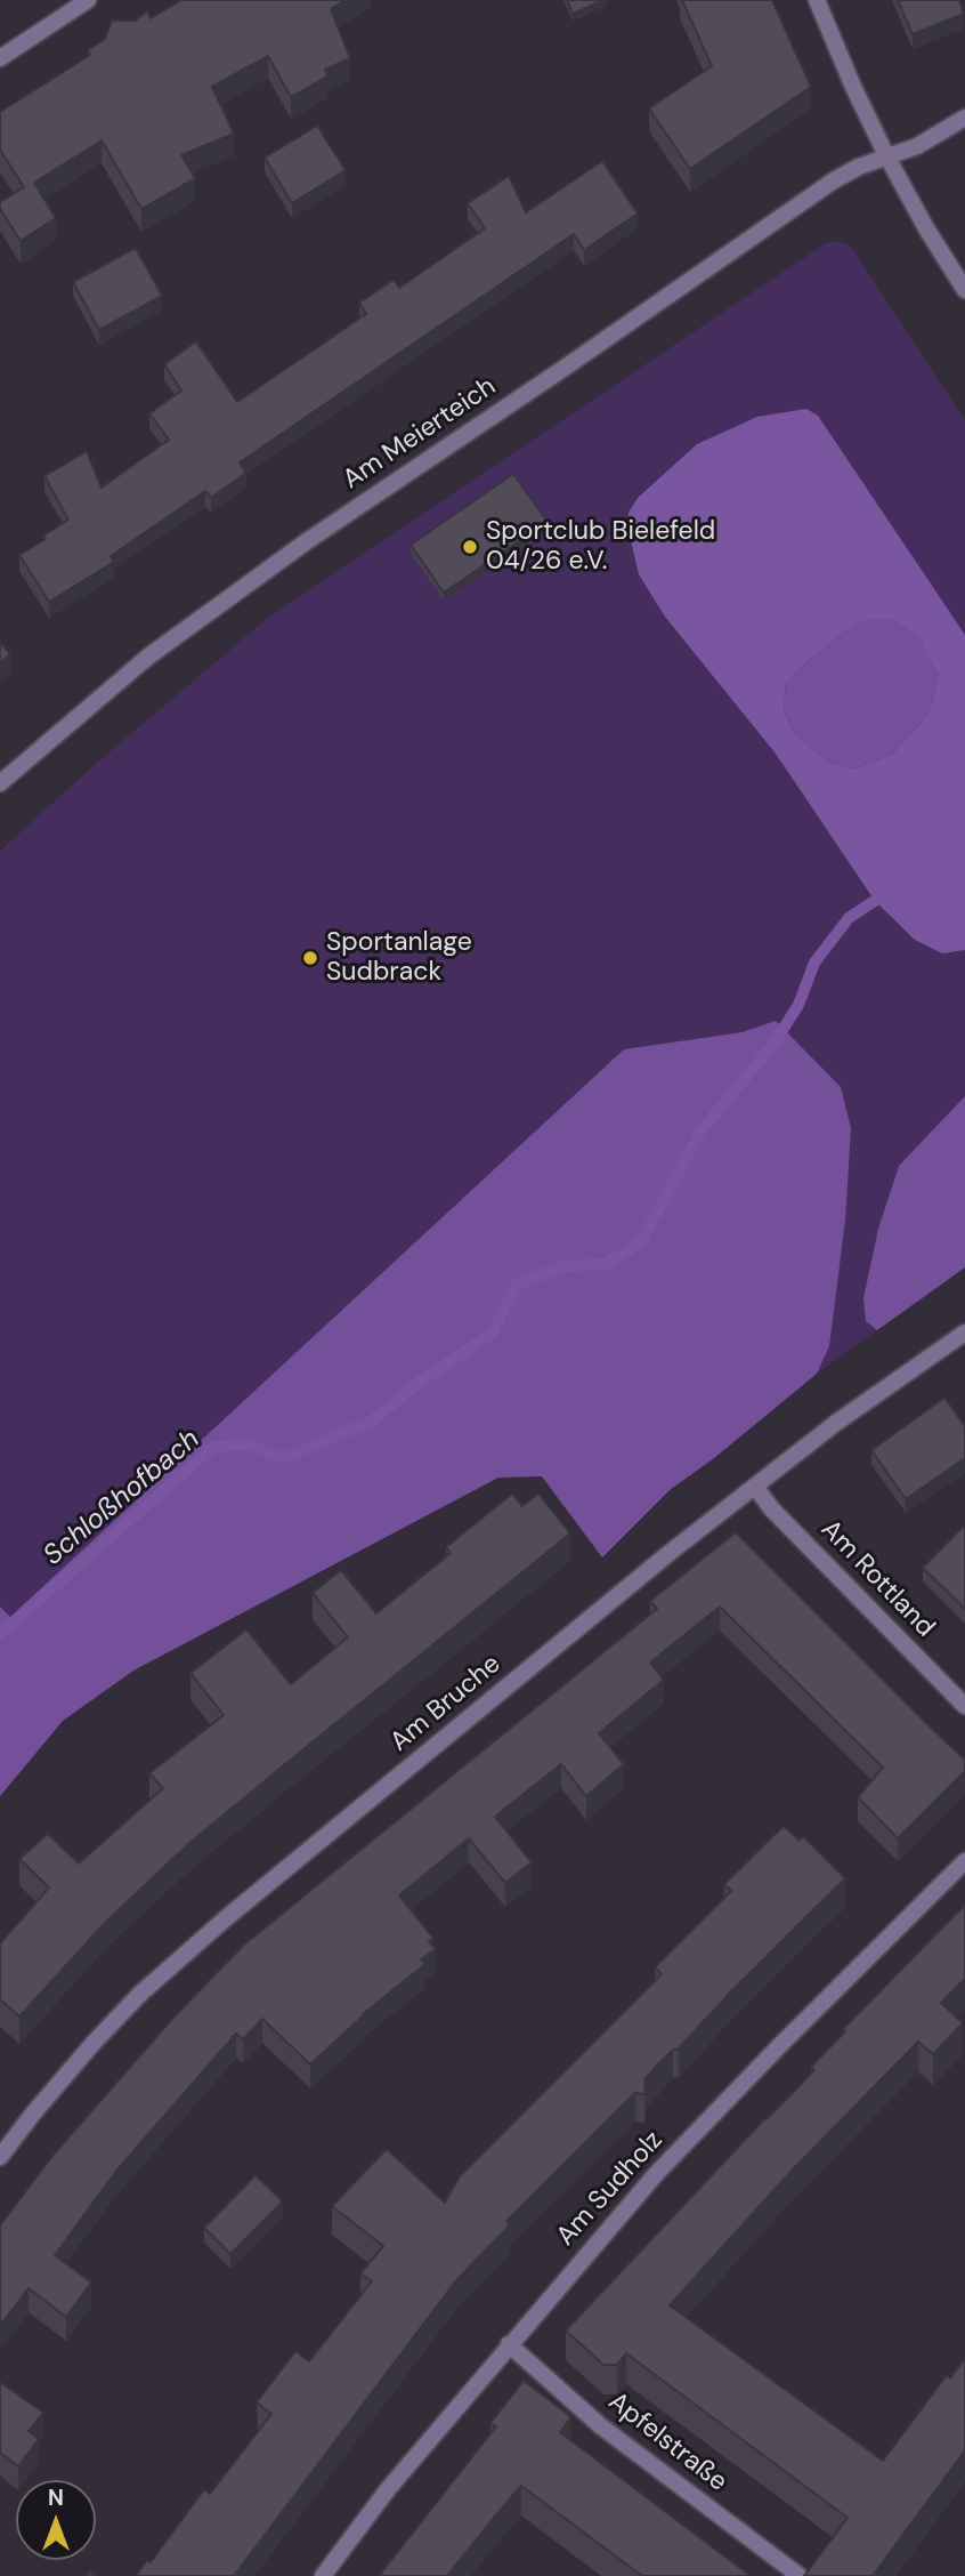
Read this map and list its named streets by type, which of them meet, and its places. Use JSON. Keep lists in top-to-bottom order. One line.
{"streets":{"street":["Am Meierteich","Am Rottland","Am Bruche","Am Sudholz","Apfelstraße"]},"crossings":[["Am Rottland","Am Bruche"],["Am Sudholz","Apfelstraße"]],"water":["Schloßhofbach"],"places":["Sportclub Bielefeld 04/26 e.V.","Sportanlage Sudbrack"],"north":"top"}
